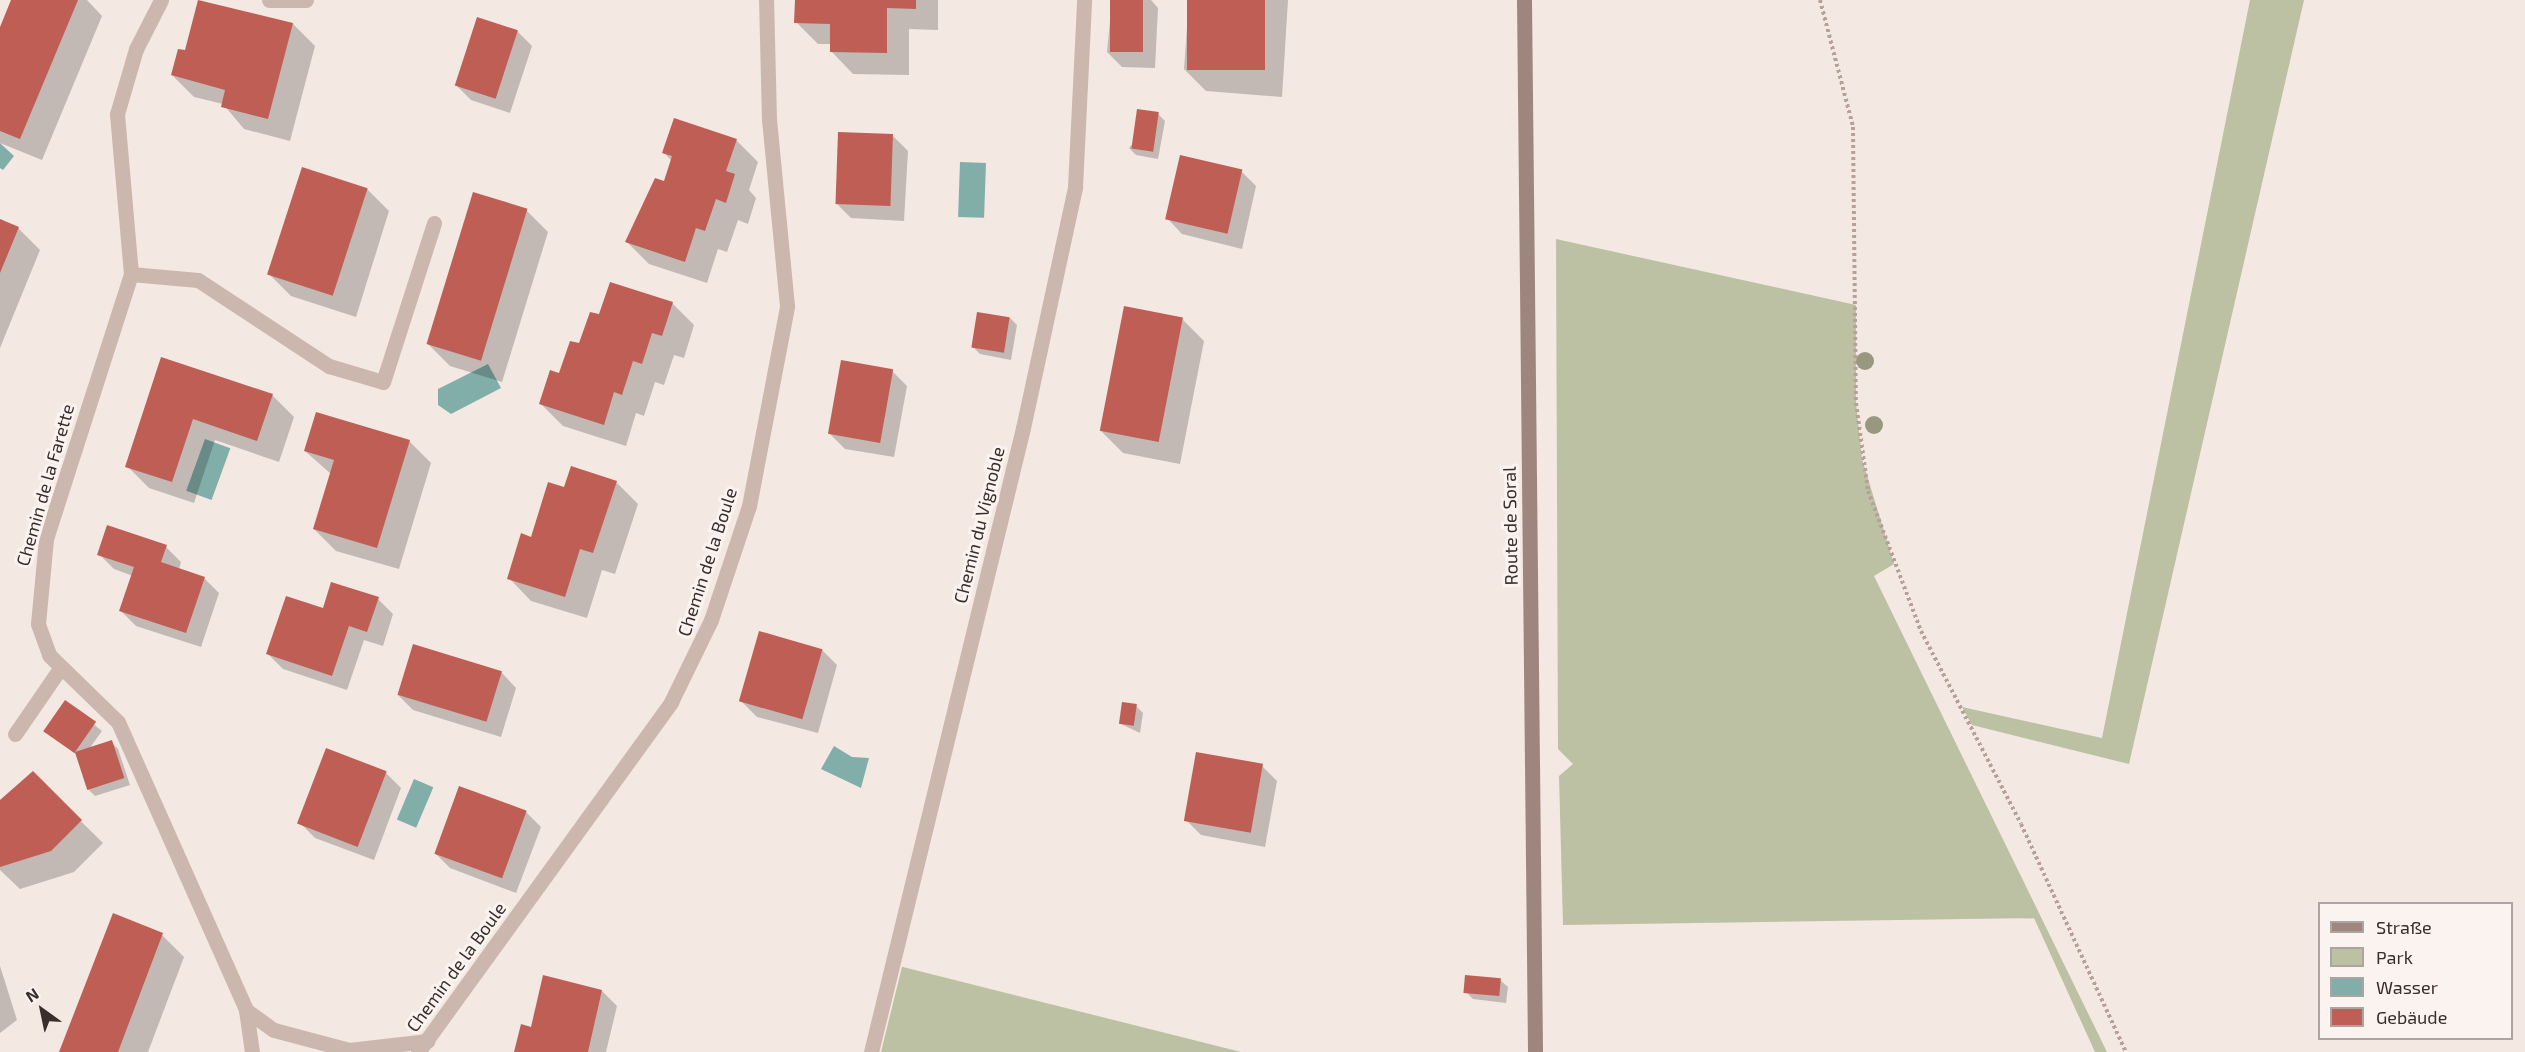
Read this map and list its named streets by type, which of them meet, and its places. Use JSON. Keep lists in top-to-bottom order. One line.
{"streets":{"street":["Chemin de la Farette","Chemin du Vignoble","Route de Soral","Chemin de la Boule"]},"legend":["Straße","Park","Wasser","Gebäude"],"north":"top left"}
